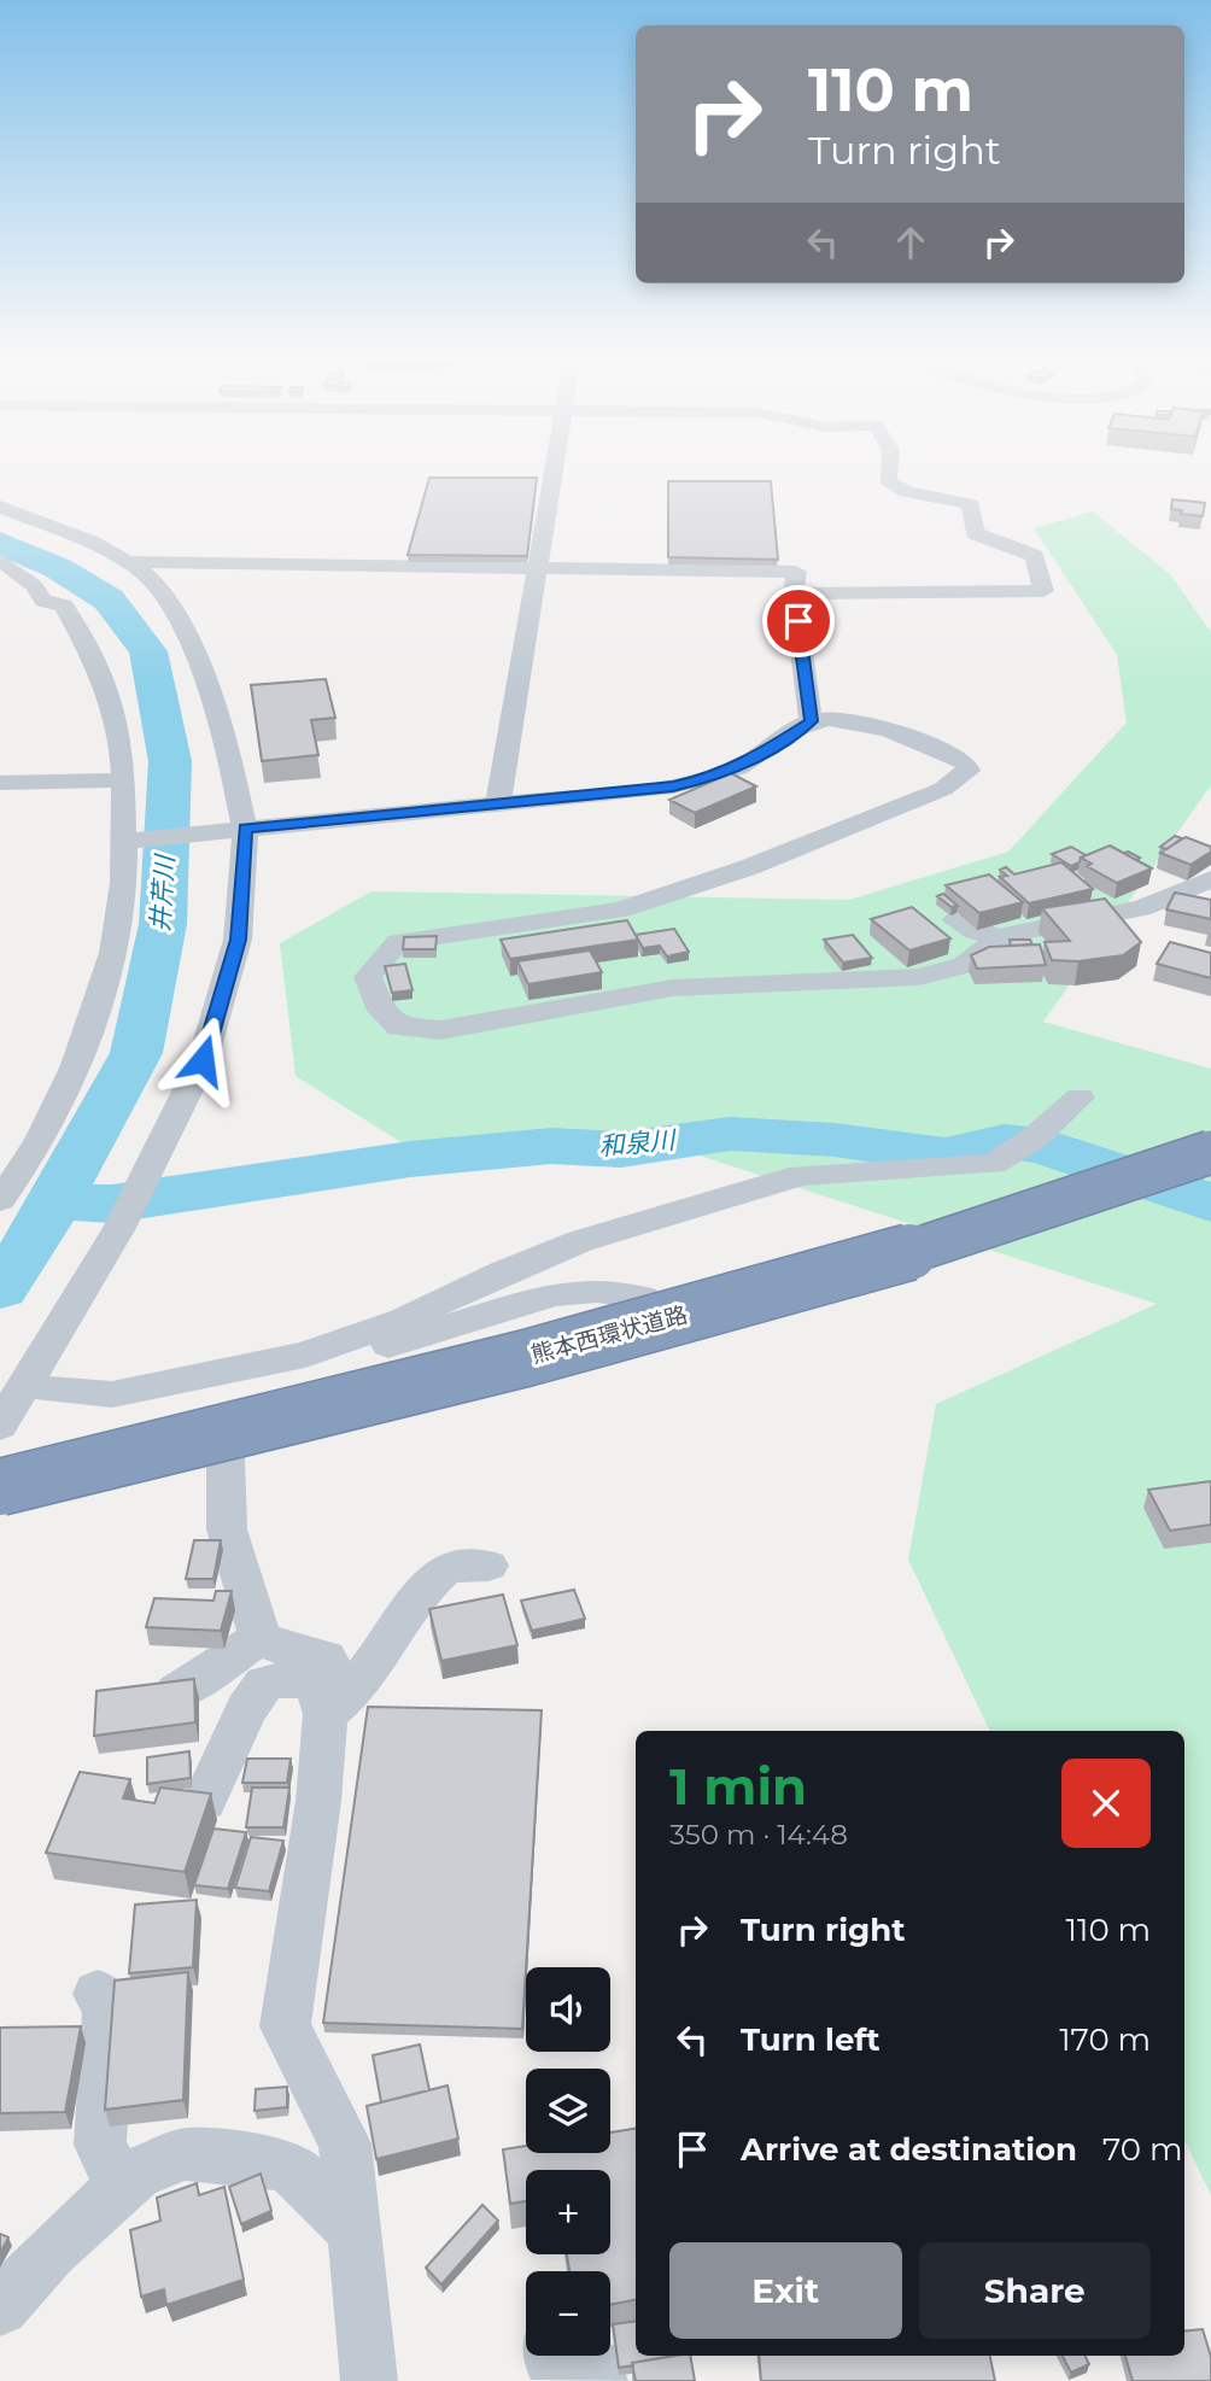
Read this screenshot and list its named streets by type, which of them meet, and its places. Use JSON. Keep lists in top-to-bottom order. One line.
{"streets":{"highway":["熊本西環状道路"]},"water":["井芹川","和泉川"],"page":{"turn":["110 m","Turn right"],"heading":["1 min","350 m · 14:48"],"list":[{"name":"Turn right","value":"110 m"},{"name":"Turn left","value":"170 m"},{"name":"Arrive at destination","value":"70 m"}],"map_buttons":["+","−"],"buttons":["Exit","Share"]}}
